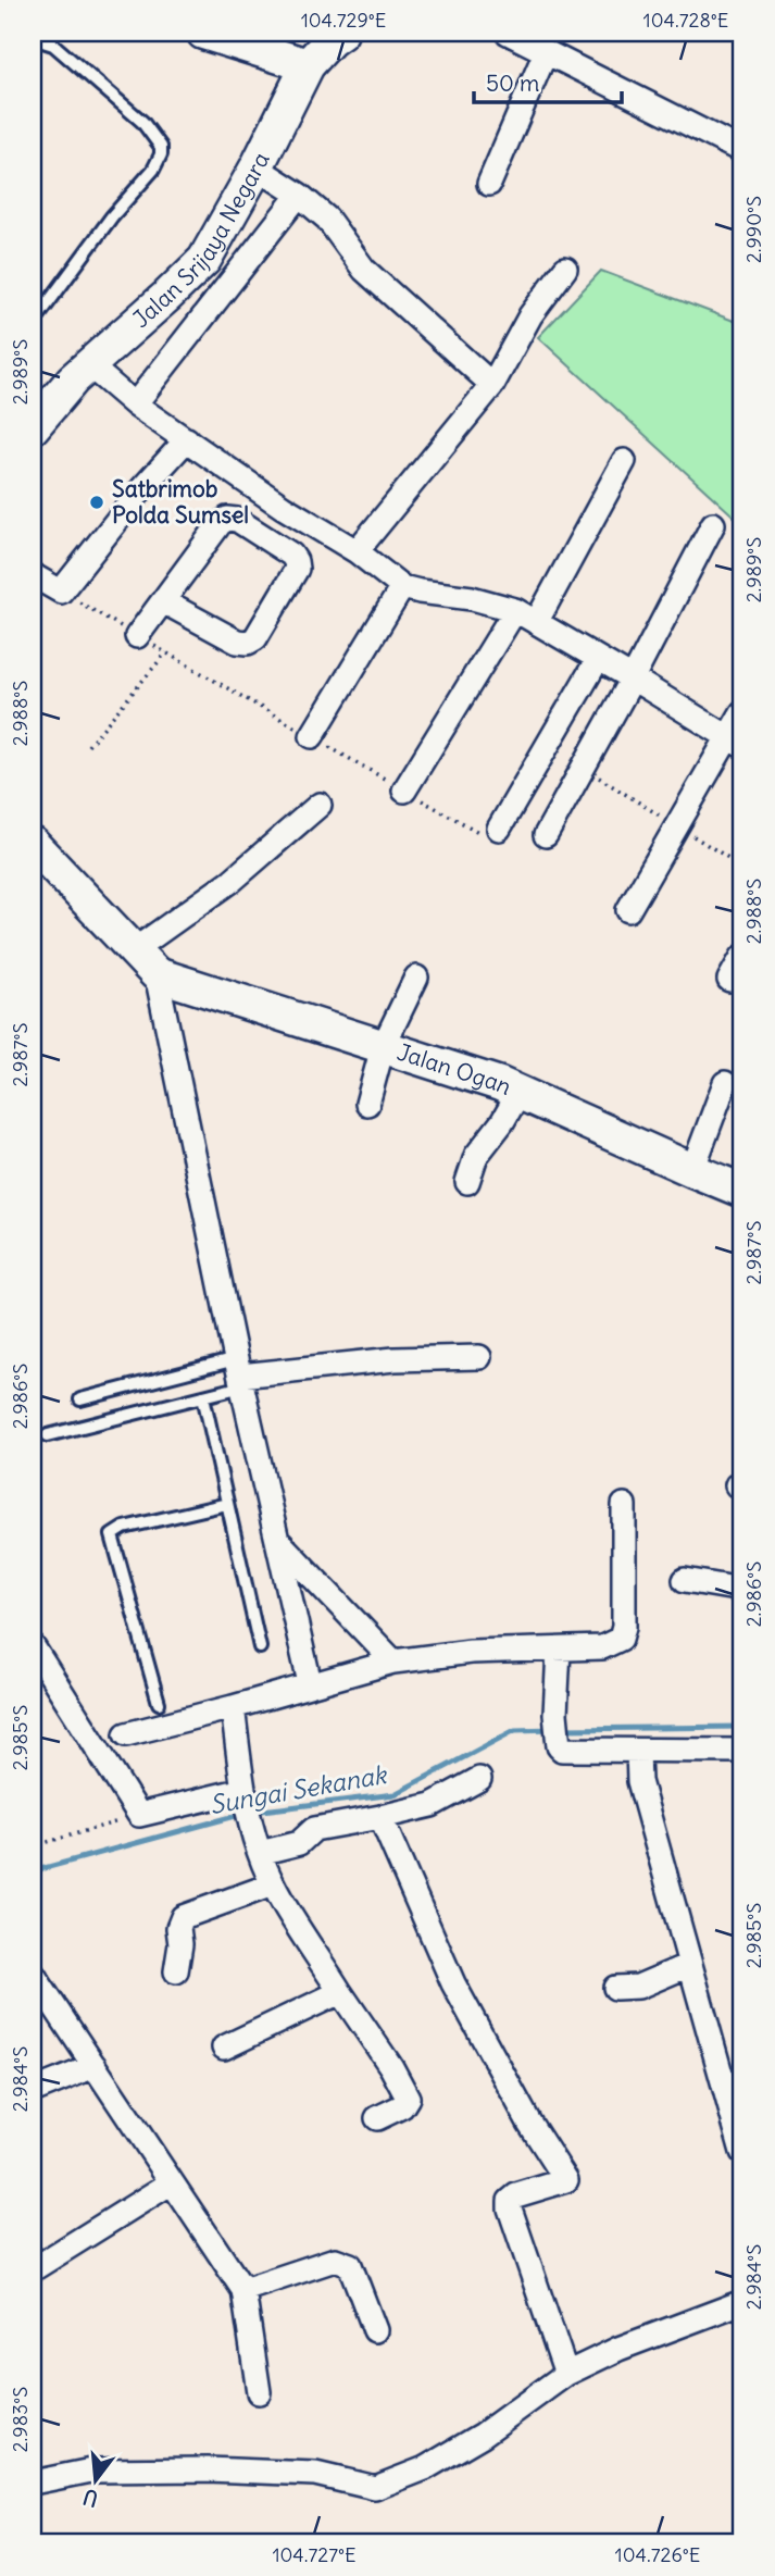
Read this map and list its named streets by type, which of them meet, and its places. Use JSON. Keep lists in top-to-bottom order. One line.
{"streets":{"main road":["Jalan Srijaya Negara","Jalan Ogan"]},"water":["Sungai Sekanak"],"places":["Satbrimob Polda Sumsel"],"scale_bar":"50 m","north":"bottom","coordinates":["104.729°E","104.728°E","2.990°S","2.989°S","2.988°S","2.987°S","2.986°S","2.985°S","2.984°S","2.983°S","104.727°E","104.726°E"]}
